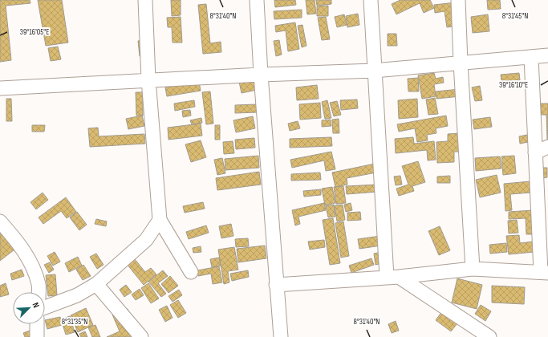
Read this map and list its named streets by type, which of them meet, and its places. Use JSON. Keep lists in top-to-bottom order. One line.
{"north":"top right","coordinates":["8°31'40\"N","8°31'45\"N","39°16'05\"E","39°16'10\"E","8°31'35\"N"]}
